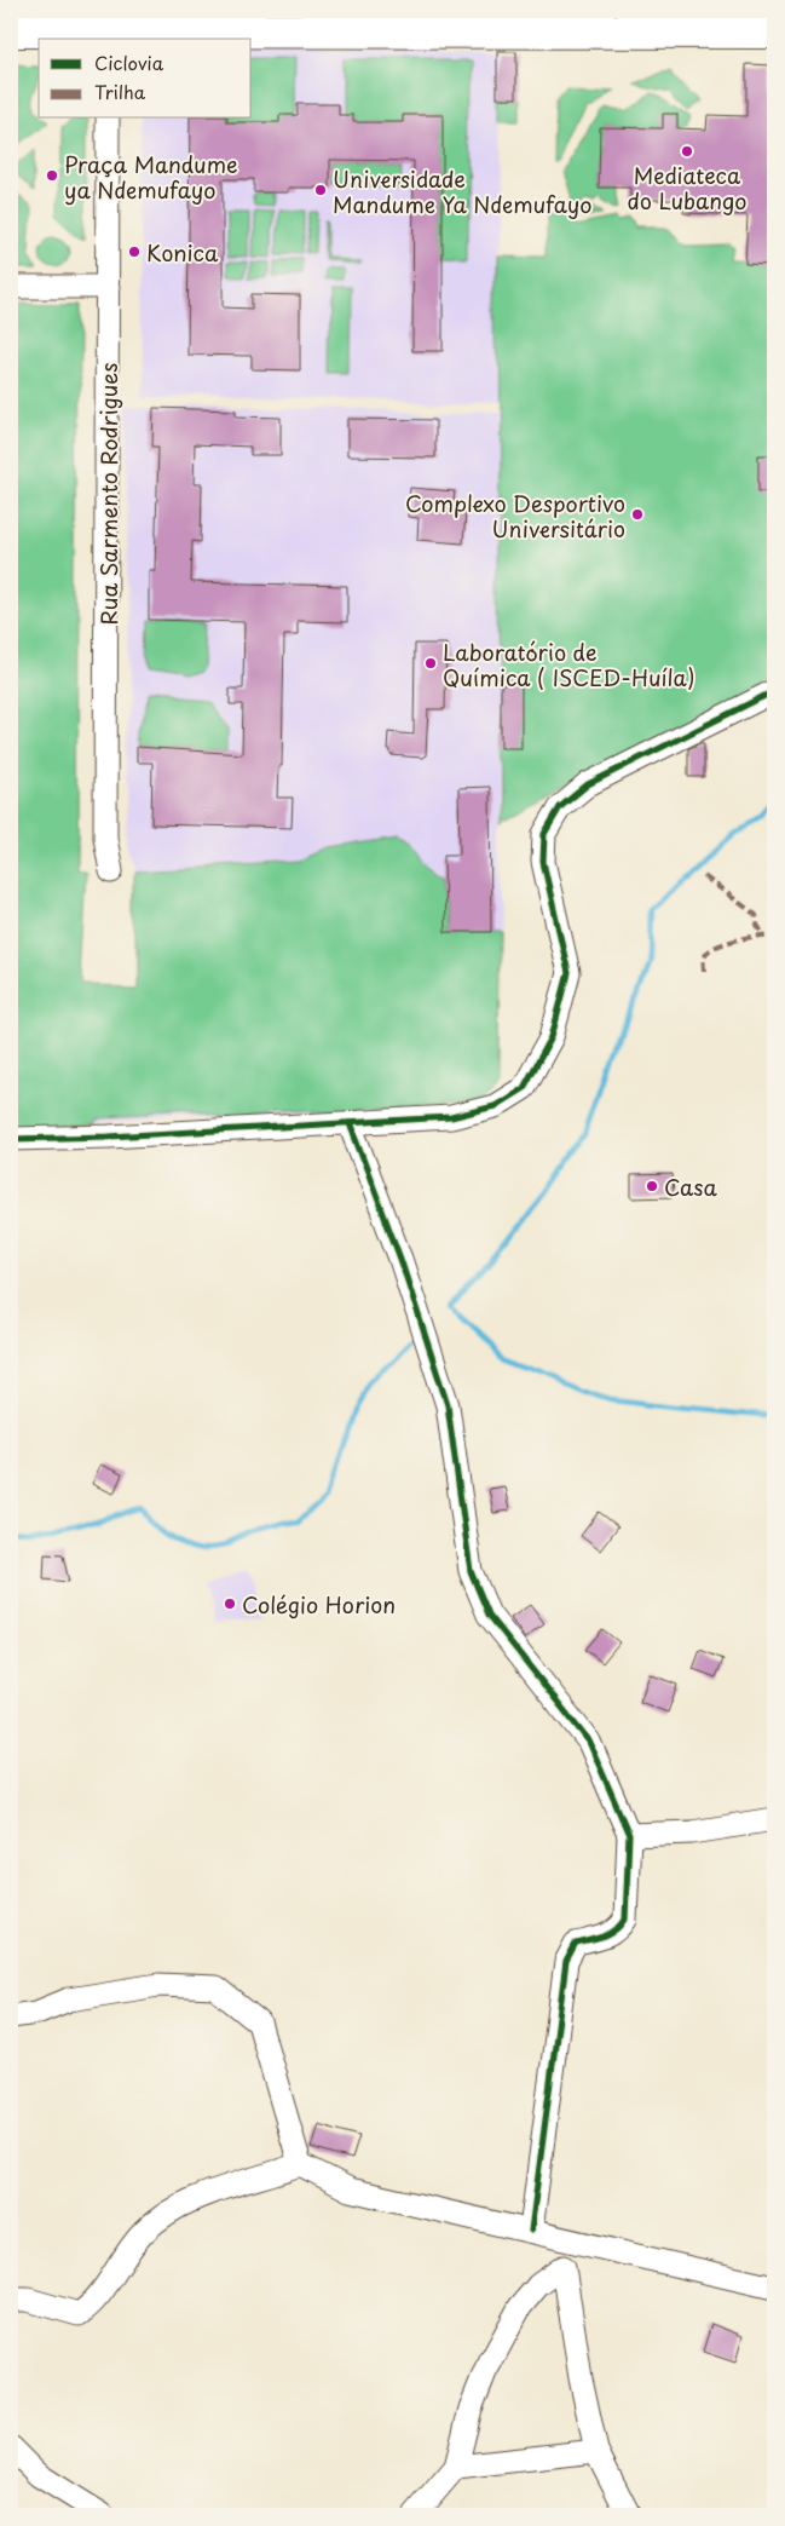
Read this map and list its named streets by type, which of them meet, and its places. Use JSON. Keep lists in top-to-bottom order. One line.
{"streets":{"street":["Rua Sarmento Rodrigues"]},"places":["Mediateca do Lubango","Praça Mandume ya Ndemufayo","Universidade Mandume Ya Ndemufayo","Konica","Complexo Desportivo Universitário","Laboratório de Química ( ISCED-Huíla)","Casa","Colégio Horion"],"legend":["Ciclovia","Trilha"]}
